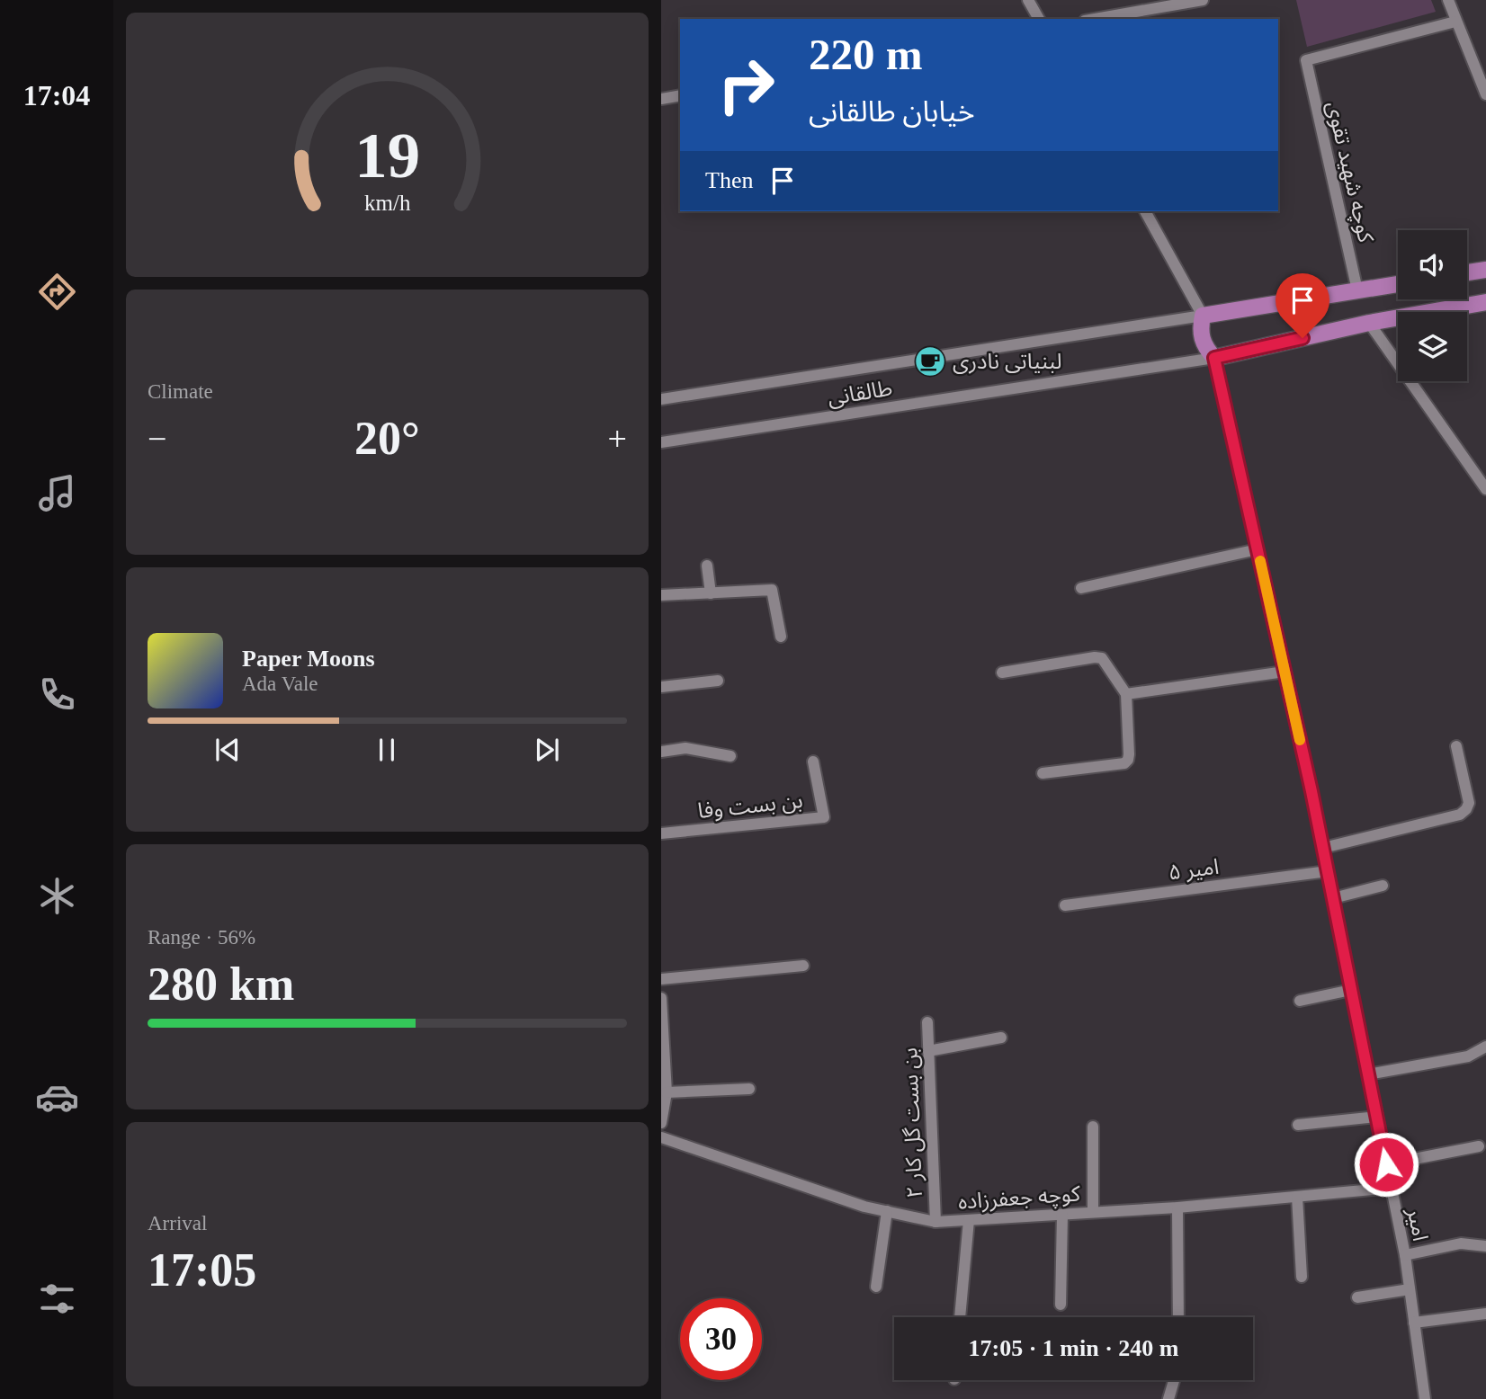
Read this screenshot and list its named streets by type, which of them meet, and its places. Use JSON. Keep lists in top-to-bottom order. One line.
{"streets":{"street":["کوچه شهید تقوی","طالقانی","بن بست وفا","امیر ۵","بن بست گل کار ۲","کوچه جعفرزاده","امیر"]},"crossings":[["طالقانی","امیر"],["امیر ۵","امیر"],["بن بست گل کار ۲","کوچه جعفرزاده"],["کوچه جعفرزاده","امیر"]],"places":{"cafe":["لبنیاتی نادری"]},"page":{"tabs":"17:04","turn":["220 m","خیابان طالقانی"],"then":"Then","tile":["Climate",["Range · 56%","280 km"],["Arrival","17:05"]],"heat":["−","20°","+"],"song":["Paper Moons","Ada Vale"],"limit":"30","trip":"17:05 · 1 min · 240 m","gauge":["19","km/h"]}}
